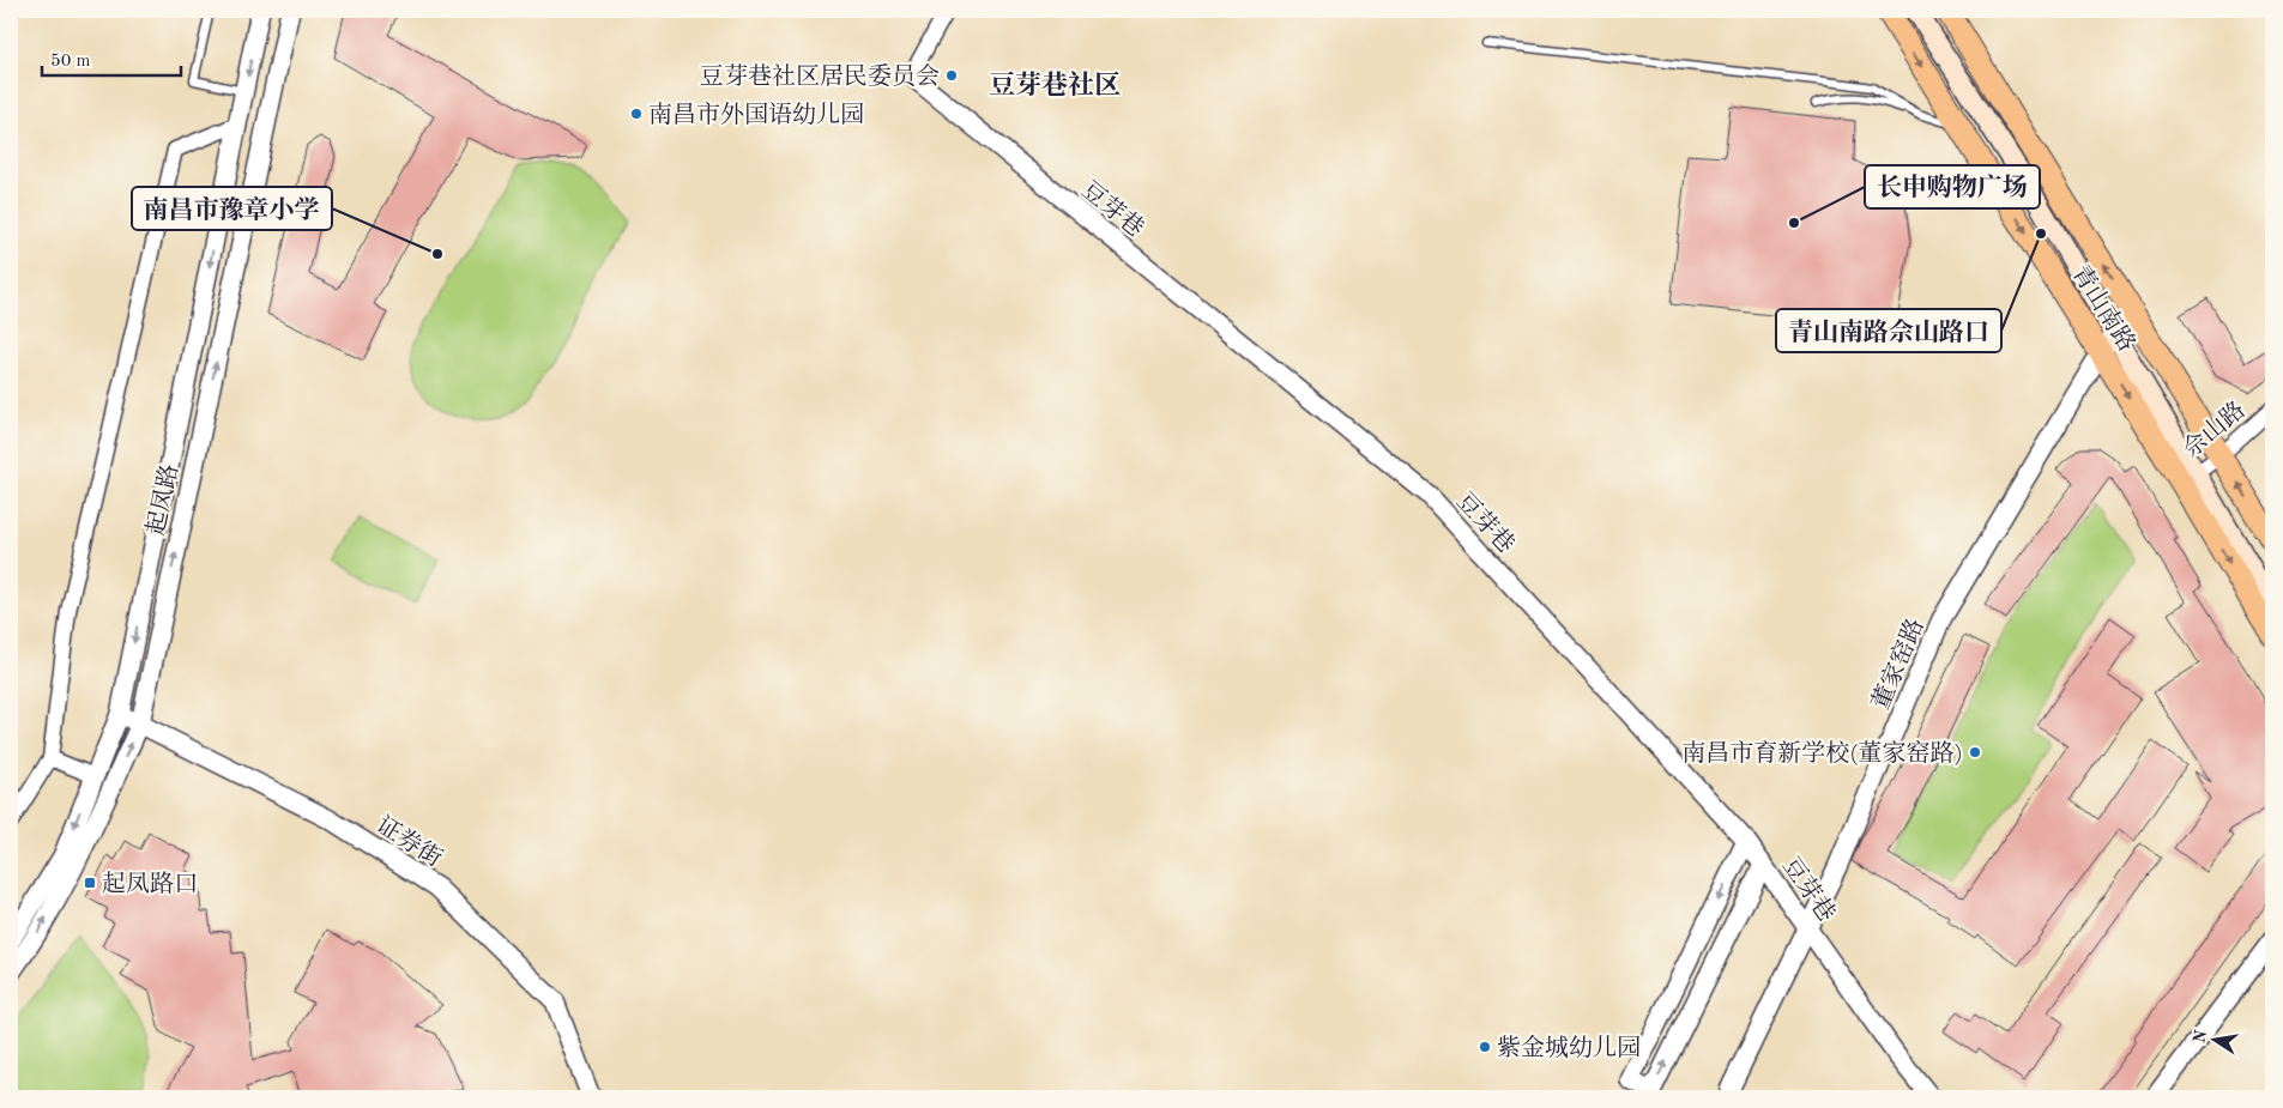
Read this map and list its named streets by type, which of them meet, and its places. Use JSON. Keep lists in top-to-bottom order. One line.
{"streets":{"main road":["青山南路"],"street":["豆芽巷","佘山路","起凤路","董家窑路","证券街"]},"crossings":[["豆芽巷","董家窑路"],["青山南路","佘山路"],["青山南路","董家窑路"],["起凤路","证券街"]],"districts":["豆芽巷社区"],"places":{"other":["豆芽巷社区居民委员会","南昌市外国语幼儿园","长申购物广场","青山南路佘山路口","南昌市豫章小学","南昌市育新学校(董家窑路)","紫金城幼儿园"],"transit":["起凤路口"]},"scale_bar":"50 m","north":"left"}
